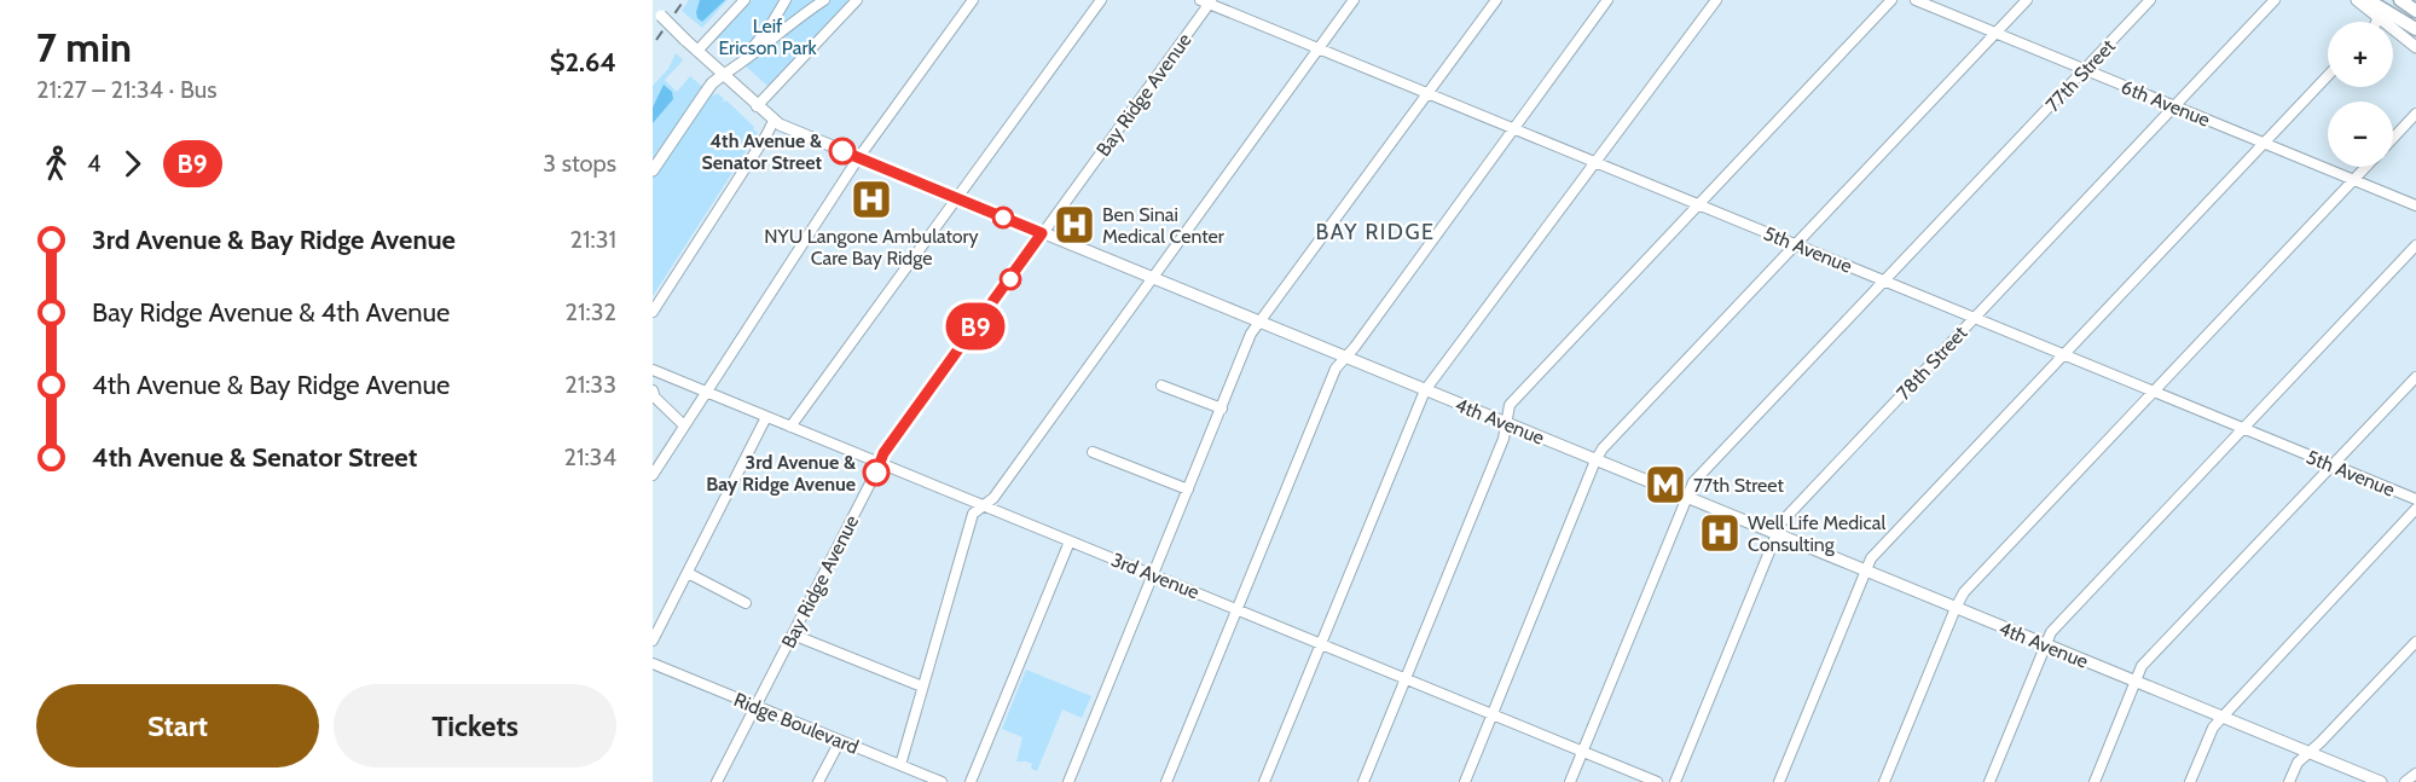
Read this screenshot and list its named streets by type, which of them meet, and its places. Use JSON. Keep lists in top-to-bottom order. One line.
{"streets":{"main road":["4th Avenue"],"street":["77th Street","Bay Ridge Avenue","6th Avenue","5th Avenue","78th Street","3rd Avenue","Ridge Boulevard"]},"crossings":[["77th Street","6th Avenue"],["77th Street","5th Avenue"],["77th Street","4th Avenue"],["77th Street","3rd Avenue"],["Bay Ridge Avenue","5th Avenue"],["Bay Ridge Avenue","4th Avenue"],["Bay Ridge Avenue","3rd Avenue"],["Bay Ridge Avenue","Ridge Boulevard"],["6th Avenue","78th Street"],["5th Avenue","78th Street"],["78th Street","4th Avenue"]],"districts":["BAY RIDGE"],"parks":["Leif Ericson Park"],"places":{"other":["4th Avenue & Senator Street","3rd Avenue & Bay Ridge Avenue"],"hospital":["NYU Langone Ambulatory Care Bay Ridge","Ben Sinai Medical Center","Well Life Medical Consulting"],"metro station":["77th Street"]},"lines":["bus line B9"],"page":{"heading":["7 min","21:27 – 21:34 · Bus","$2.64"],"on_map":"B9","map_buttons":["+","−"],"legs":["4","B9","3 stops"],"list":[{"name":"3rd Avenue & Bay Ridge Avenue","value":"21:31"},{"name":"Bay Ridge Avenue & 4th Avenue","value":"21:32"},{"name":"4th Avenue & Bay Ridge Avenue","value":"21:33"},{"name":"4th Avenue & Senator Street","value":"21:34"}],"buttons":["Start","Tickets"]}}
